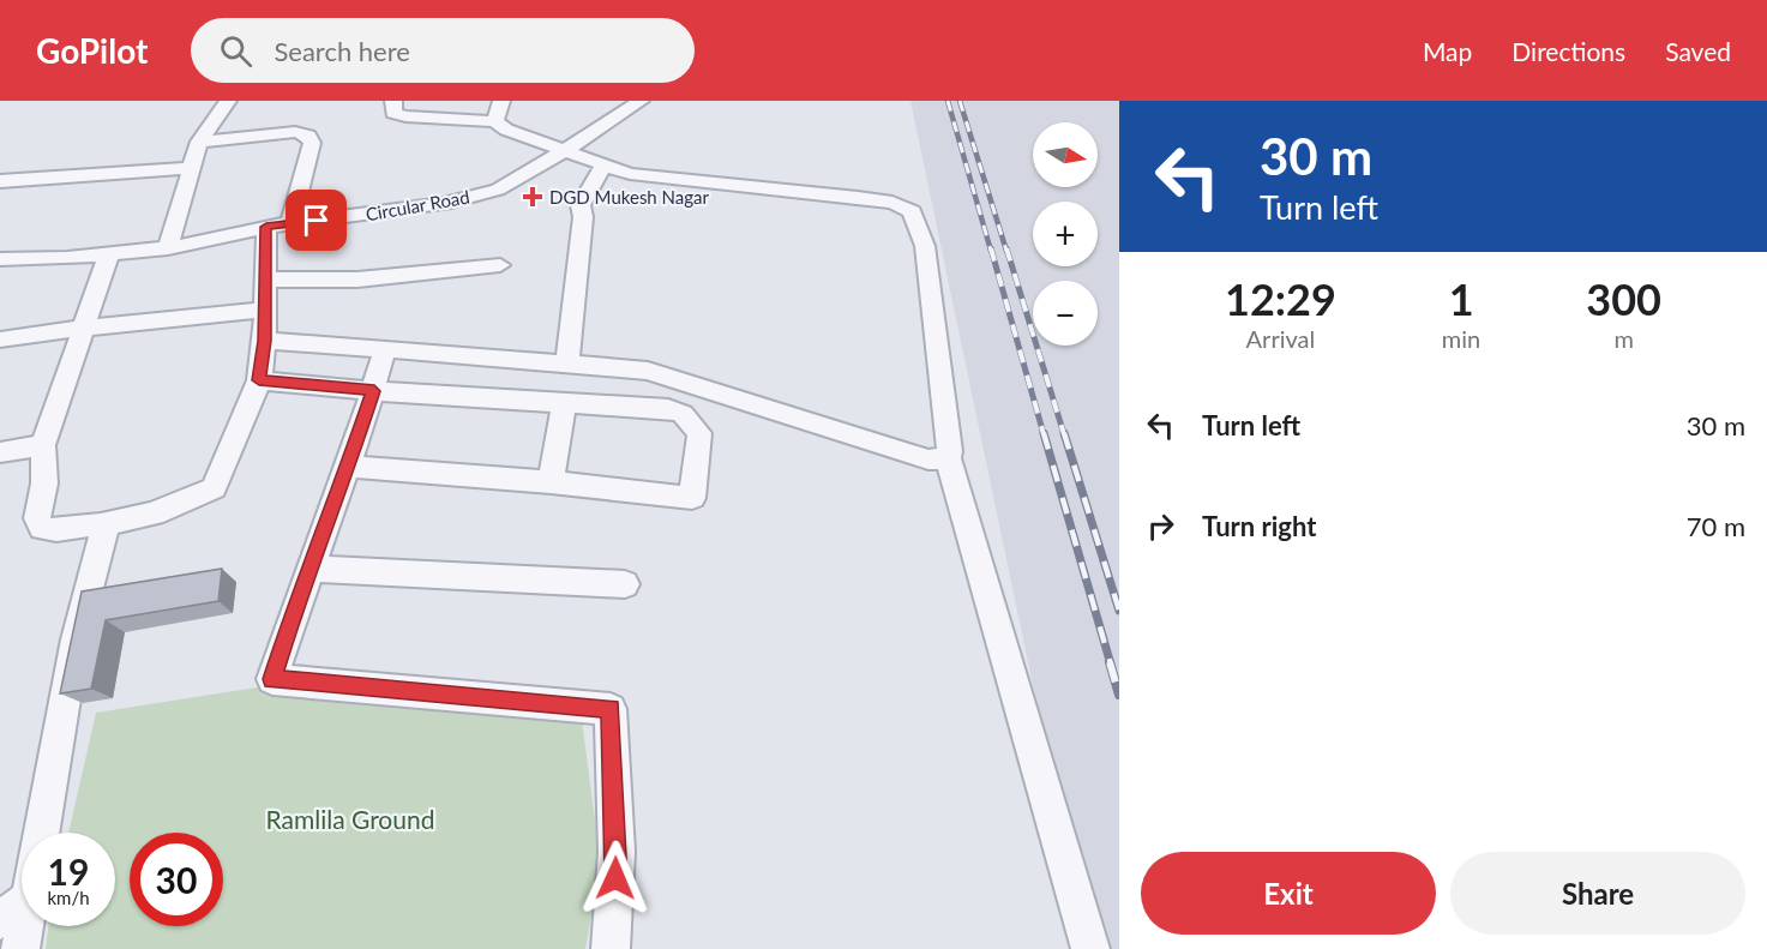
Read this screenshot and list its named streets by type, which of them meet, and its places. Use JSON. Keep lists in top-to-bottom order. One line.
{"streets":{"street":["Circular Road"]},"parks":["Ramlila Ground"],"places":{"health":["DGD Mukesh Nagar"]},"north":"right","page":{"header":"GoPilot","search":"Search here","nav":["Map","Directions","Saved"],"turn":["30 m","Turn left"],"map_buttons":["+","−"],"eta":["12:29","Arrival","1","min","300","m"],"list":[{"name":"Turn left","value":"30 m"},{"name":"Turn right","value":"70 m"}],"speed":"19 km/h","limit":"30","buttons":["Exit","Share"]}}
